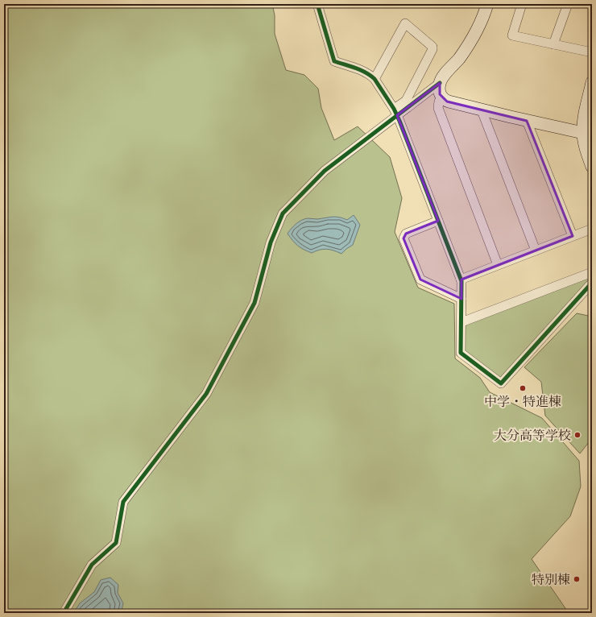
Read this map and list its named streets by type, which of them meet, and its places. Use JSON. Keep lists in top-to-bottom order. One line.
{"places":["中学・特進棟","大分高等学校","特別棟"]}
